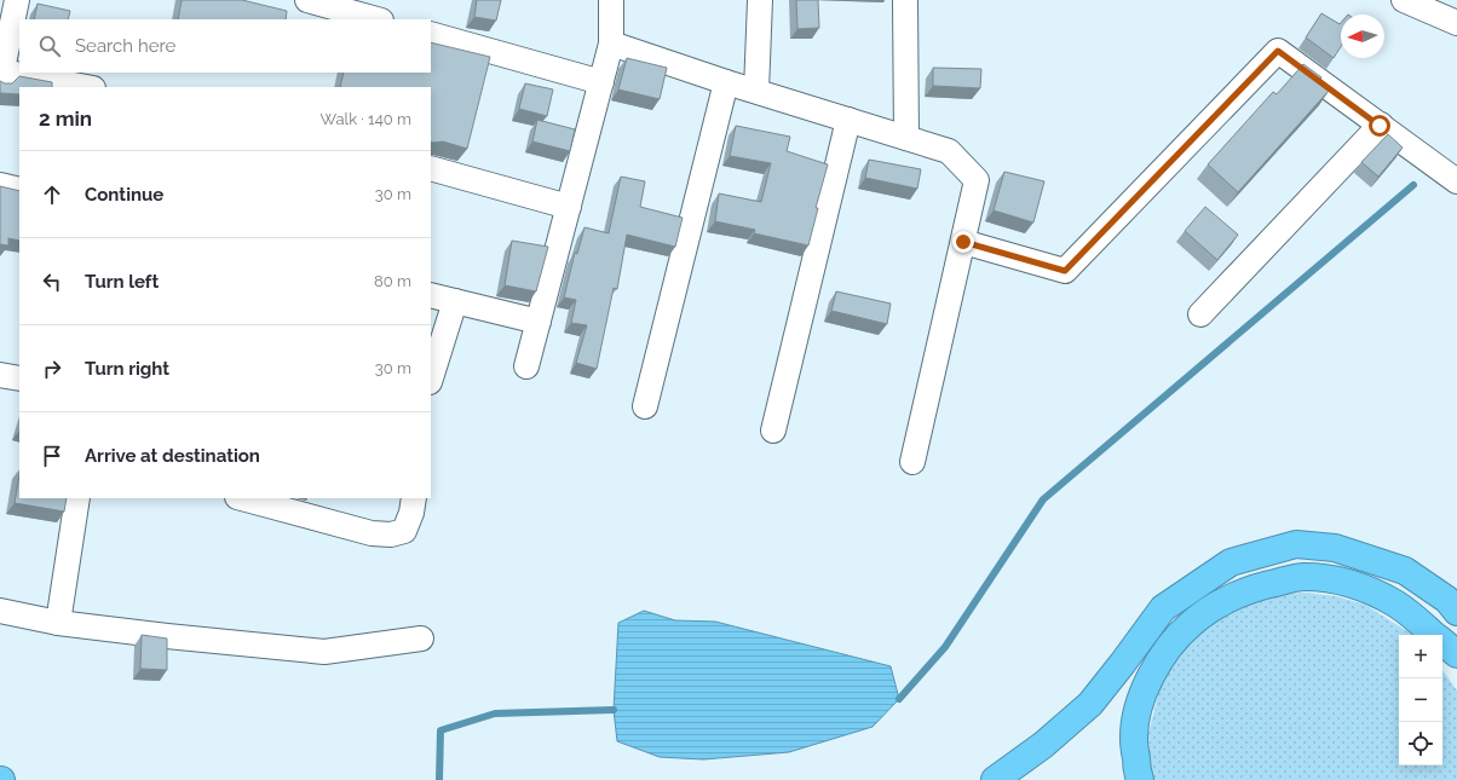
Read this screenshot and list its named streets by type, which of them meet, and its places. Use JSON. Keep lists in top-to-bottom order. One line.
{"north":"left","page":{"search":"Search here","heading":["2 min","Walk · 140 m"],"list":[["Continue","30 m"],["Turn left","80 m"],["Turn right","30 m"],"Arrive at destination"],"map_buttons":["+","−"]}}
